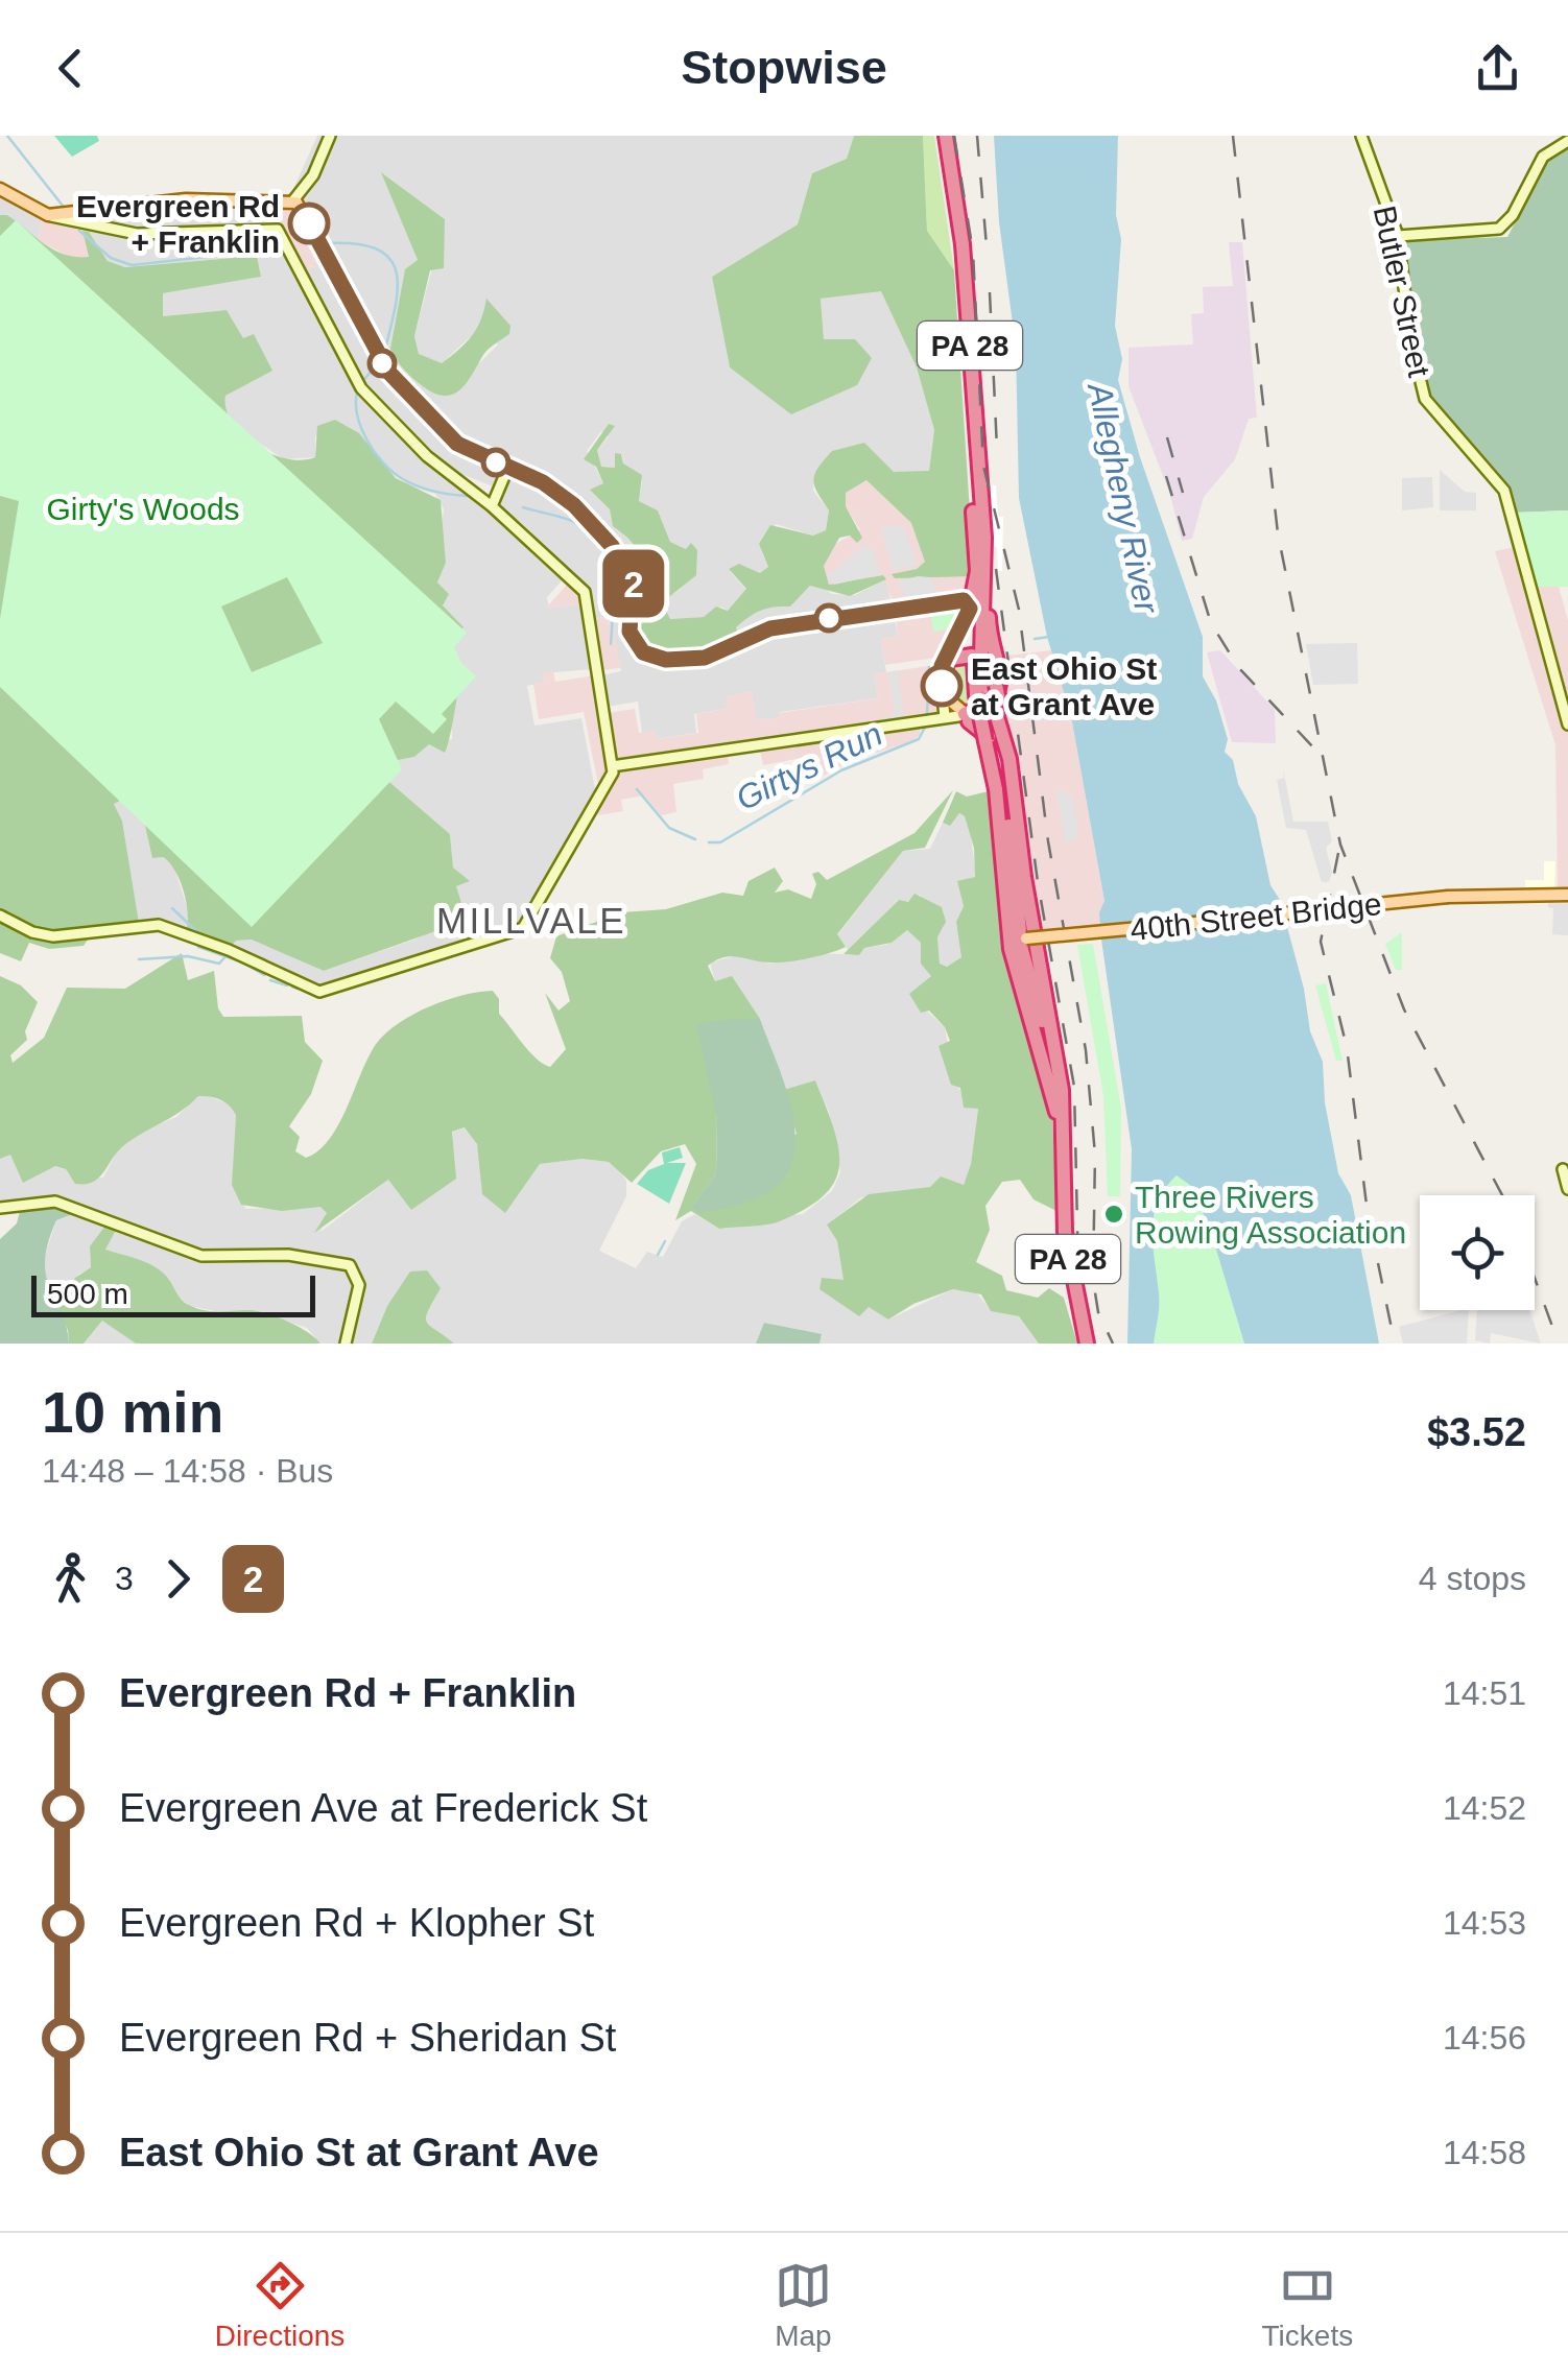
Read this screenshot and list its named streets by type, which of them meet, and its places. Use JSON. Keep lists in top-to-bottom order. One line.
{"streets":{"highway":["PA 28"],"main road":["40th Street Bridge"],"street":["Butler Street"]},"districts":["MILLVALE"],"water":["Allegheny River","Girtys Run"],"parks":["Girty's Woods"],"places":["Evergreen Rd + Franklin","East Ohio St at Grant Ave","Three Rivers Rowing Association"],"lines":["bus line 2"],"scale_bar":"500 m","page":{"header":"Stopwise","on_map":"2","scale":"500 m","heading":["10 min","14:48 – 14:58 · Bus","$3.52"],"legs":["3","2","4 stops"],"list":[{"name":"Evergreen Rd + Franklin","value":"14:51"},{"name":"Evergreen Ave at Frederick St","value":"14:52"},{"name":"Evergreen Rd + Klopher St","value":"14:53"},{"name":"Evergreen Rd + Sheridan St","value":"14:56"},{"name":"East Ohio St at Grant Ave","value":"14:58"}],"tabs":["Directions","Map","Tickets"]}}
